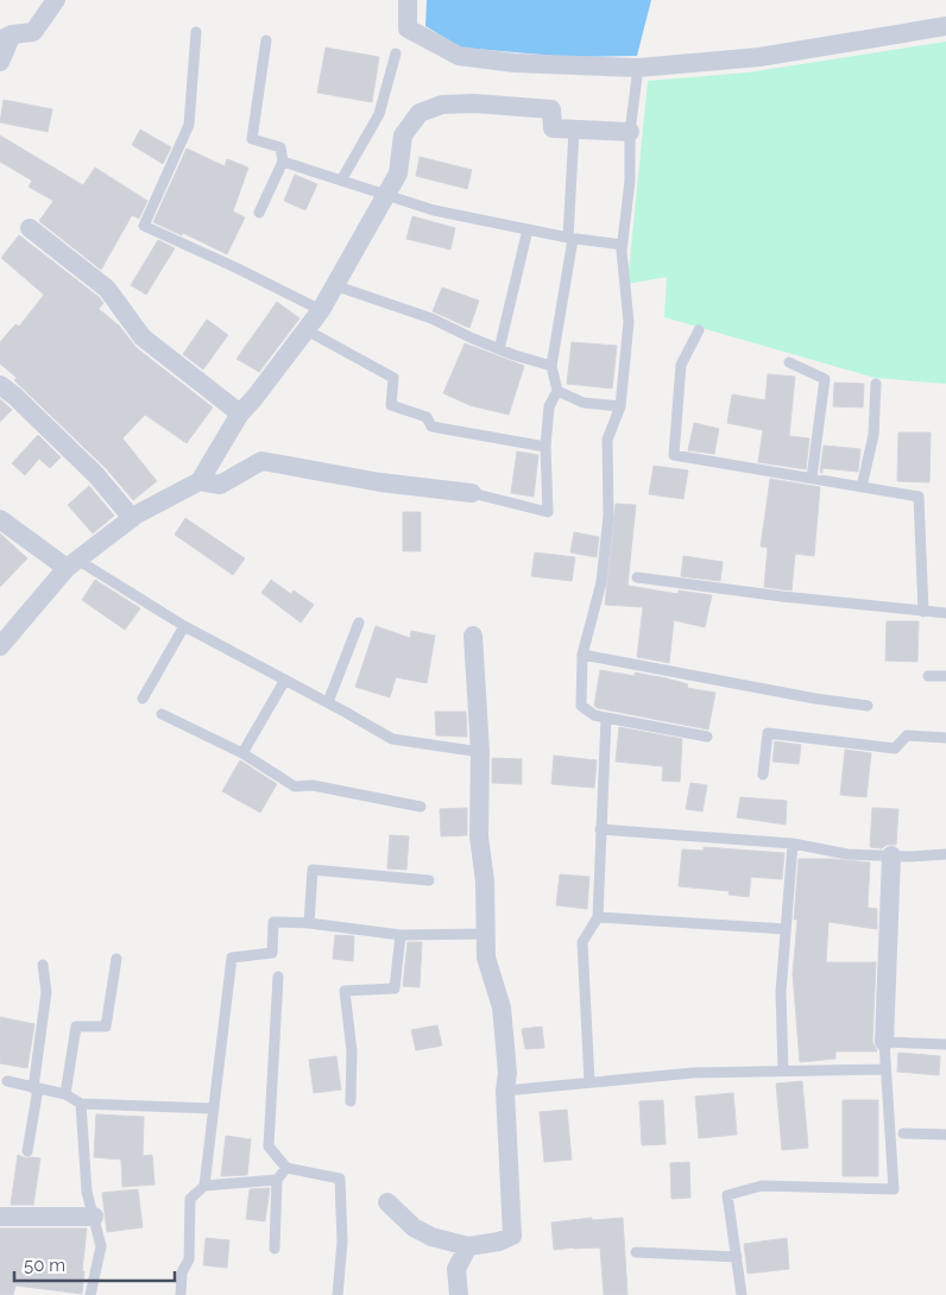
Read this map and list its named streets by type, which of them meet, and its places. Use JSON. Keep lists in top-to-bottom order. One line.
{"scale_bar":"50 m"}
